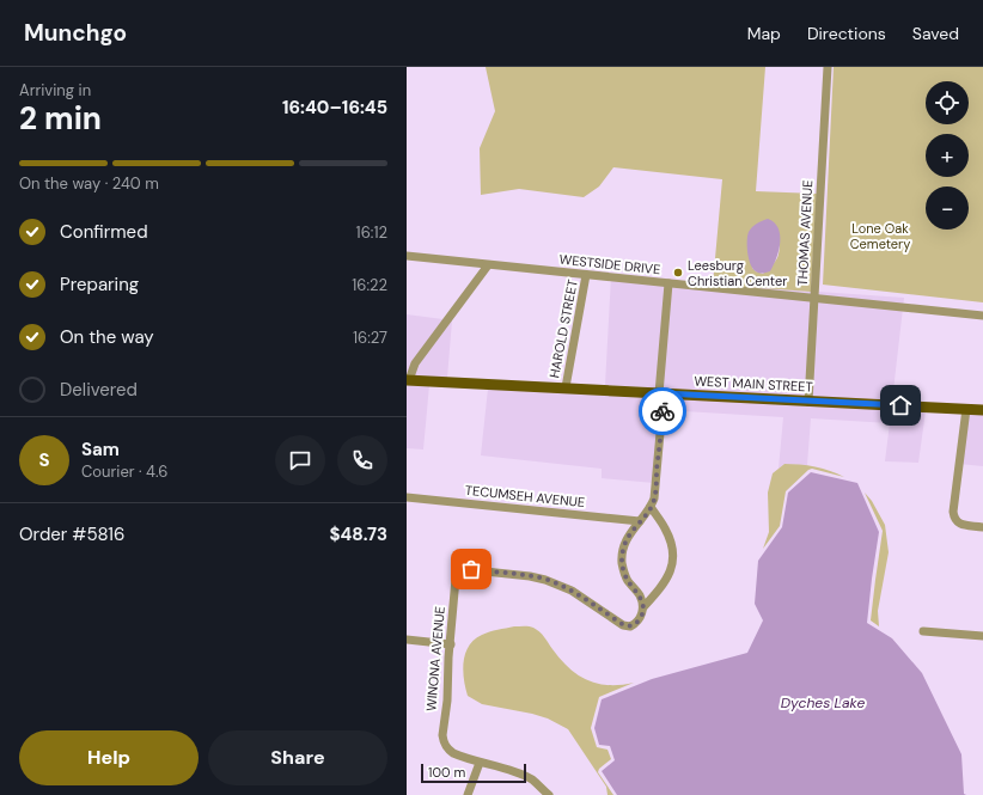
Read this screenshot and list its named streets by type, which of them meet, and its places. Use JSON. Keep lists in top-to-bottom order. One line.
{"streets":{"main road":["WEST MAIN STREET"],"street":["THOMAS AVENUE","WESTSIDE DRIVE","HAROLD STREET","TECUMSEH AVENUE","WINONA AVENUE"]},"crossings":[["THOMAS AVENUE","WESTSIDE DRIVE"],["THOMAS AVENUE","WEST MAIN STREET"],["WESTSIDE DRIVE","HAROLD STREET"],["HAROLD STREET","WEST MAIN STREET"]],"water":["Dyches Lake"],"parks":["Lone Oak Cemetery"],"places":["Leesburg Christian Center"],"scale_bar":"100 m","page":{"header":"Munchgo","nav":["Map","Directions","Saved"],"heading":["2 min","Arriving in","16:40–16:45"],"panel":["Sam","Courier · 4.6","Order #5816","$48.73"],"map_buttons":["+","−"],"bar":"On the way · 240 m","list":[["Confirmed","16:12"],["Preparing","16:22"],["On the way","16:27"],"Delivered"],"round":"S","buttons":["Help","Share"],"scale":"100 m"}}
